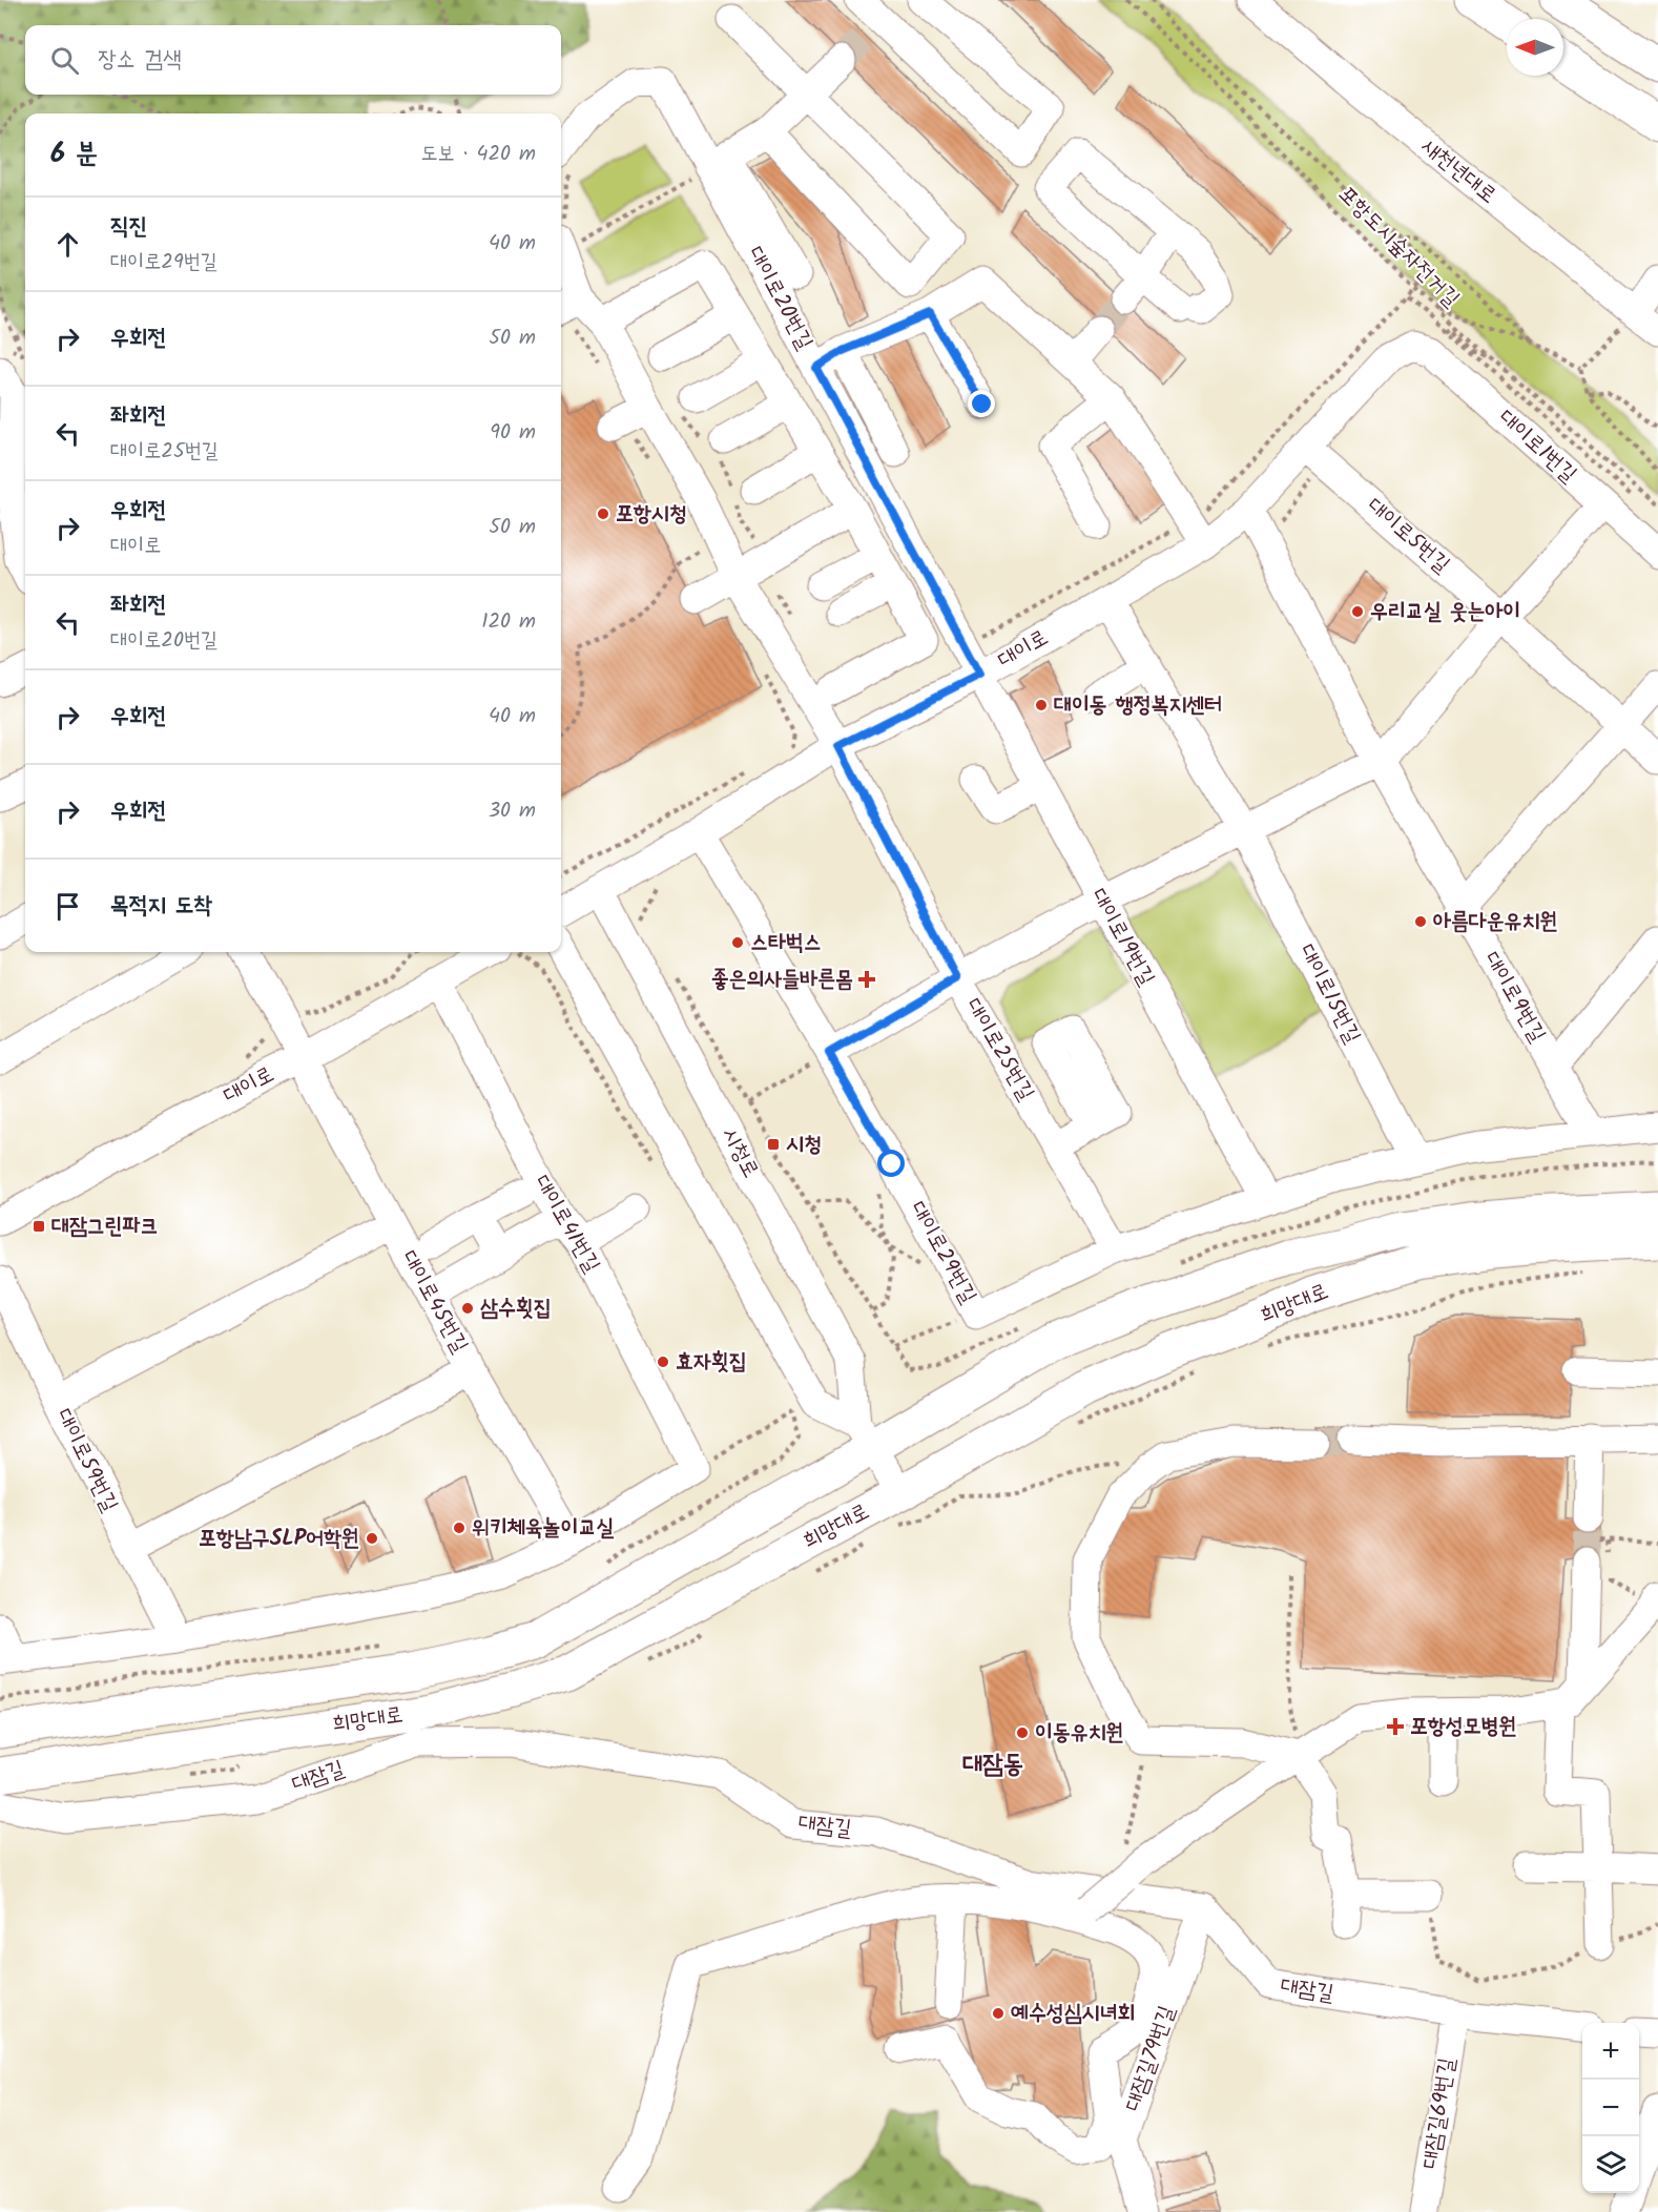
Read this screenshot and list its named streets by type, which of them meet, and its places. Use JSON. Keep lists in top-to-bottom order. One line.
{"streets":{"main road":["희망대로"],"street":["새천년대로","대이로20번길","대이로1번길","대이로5번길","대이로","대이로19번길","대이로15번길","대이로9번길","대이로25번길","시청로","대이로41번길","대이로29번길","대이로45번길","대이로59번길","대잠길","대잠길79번길","대잠길69번길"],"path":["포항도시숲자전거길"]},"crossings":[["대이로20번길","대이로"],["대이로20번길","대이로19번길"],["대이로1번길","대이로"],["대이로5번길","대이로"],["대이로","대이로19번길"],["대이로","대이로15번길"],["대이로","대이로9번길"],["대이로","대이로25번길"],["대이로","시청로"],["대이로","대이로41번길"],["대이로","대이로29번길"],["대이로","대이로45번길"],["시청로","희망대로"],["대잠길","대잠길79번길"],["대잠길","대잠길69번길"]],"districts":["대잠동"],"places":{"other":["포항시청","우리교실 웃는아이","대이동 행정복지센터","아름다운유치원","스타벅스","삼수횟집","효자횟집","위키체육놀이교실","포항남구SLP어학원","이동유치원","예수성심시녀회"],"health":["좋은의사들바른몸","포항성모병원"],"transit":["시청","대잠그린파크"]},"north":"left","page":{"search":"장소 검색","heading":["6 분","도보 · 420 m"],"list":[["직진","대이로29번길","40 m"],["우회전","50 m"],["좌회전","대이로25번길","90 m"],["우회전","대이로","50 m"],["좌회전","대이로20번길","120 m"],["우회전","40 m"],["우회전","30 m"],"목적지 도착"],"map_buttons":["+","−"]}}
